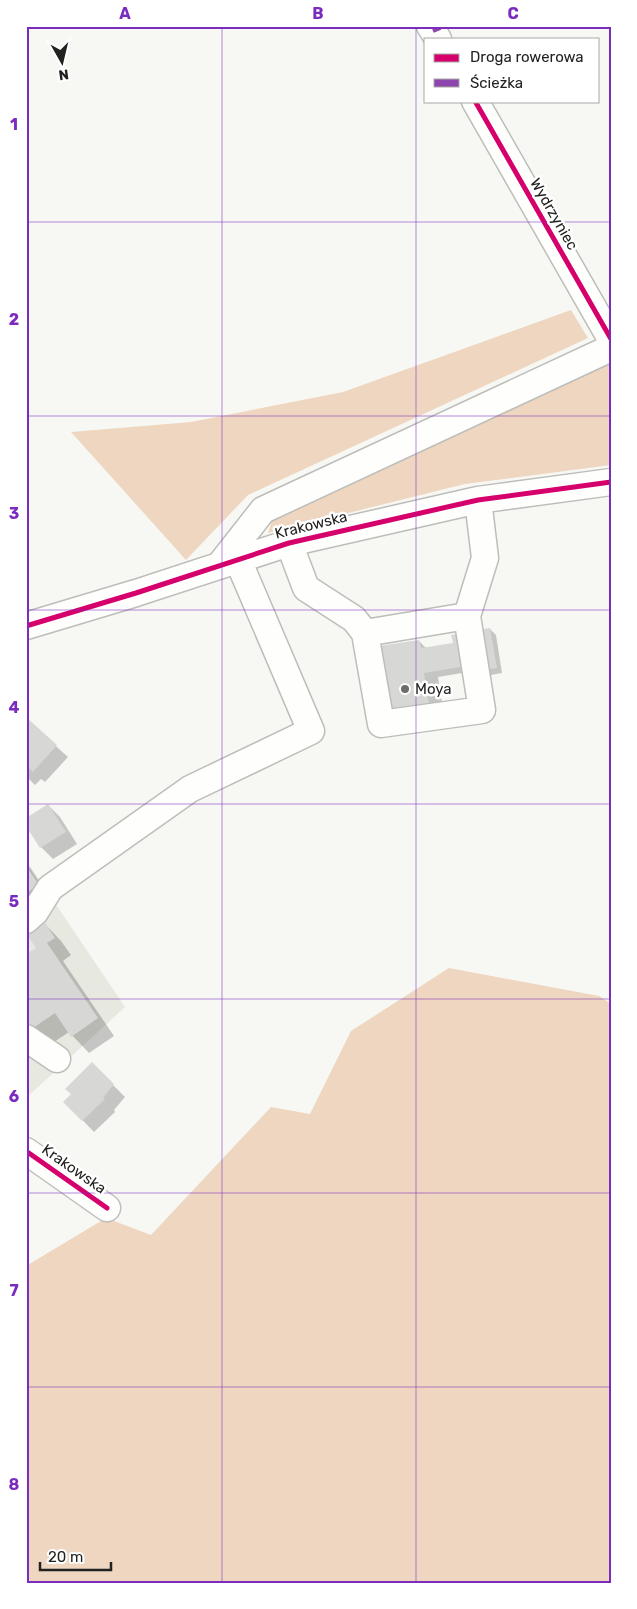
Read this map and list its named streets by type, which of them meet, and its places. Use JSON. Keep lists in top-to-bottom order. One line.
{"streets":{"street":["Wydrzyniec","Krakowska"]},"places":["Moya"],"legend":["Droga rowerowa","Ścieżka"],"scale_bar":"20 m","north":"bottom","grid":{"columns":["A","B","C"],"rows":["1","2","3","4","5","6","7","8"]}}
